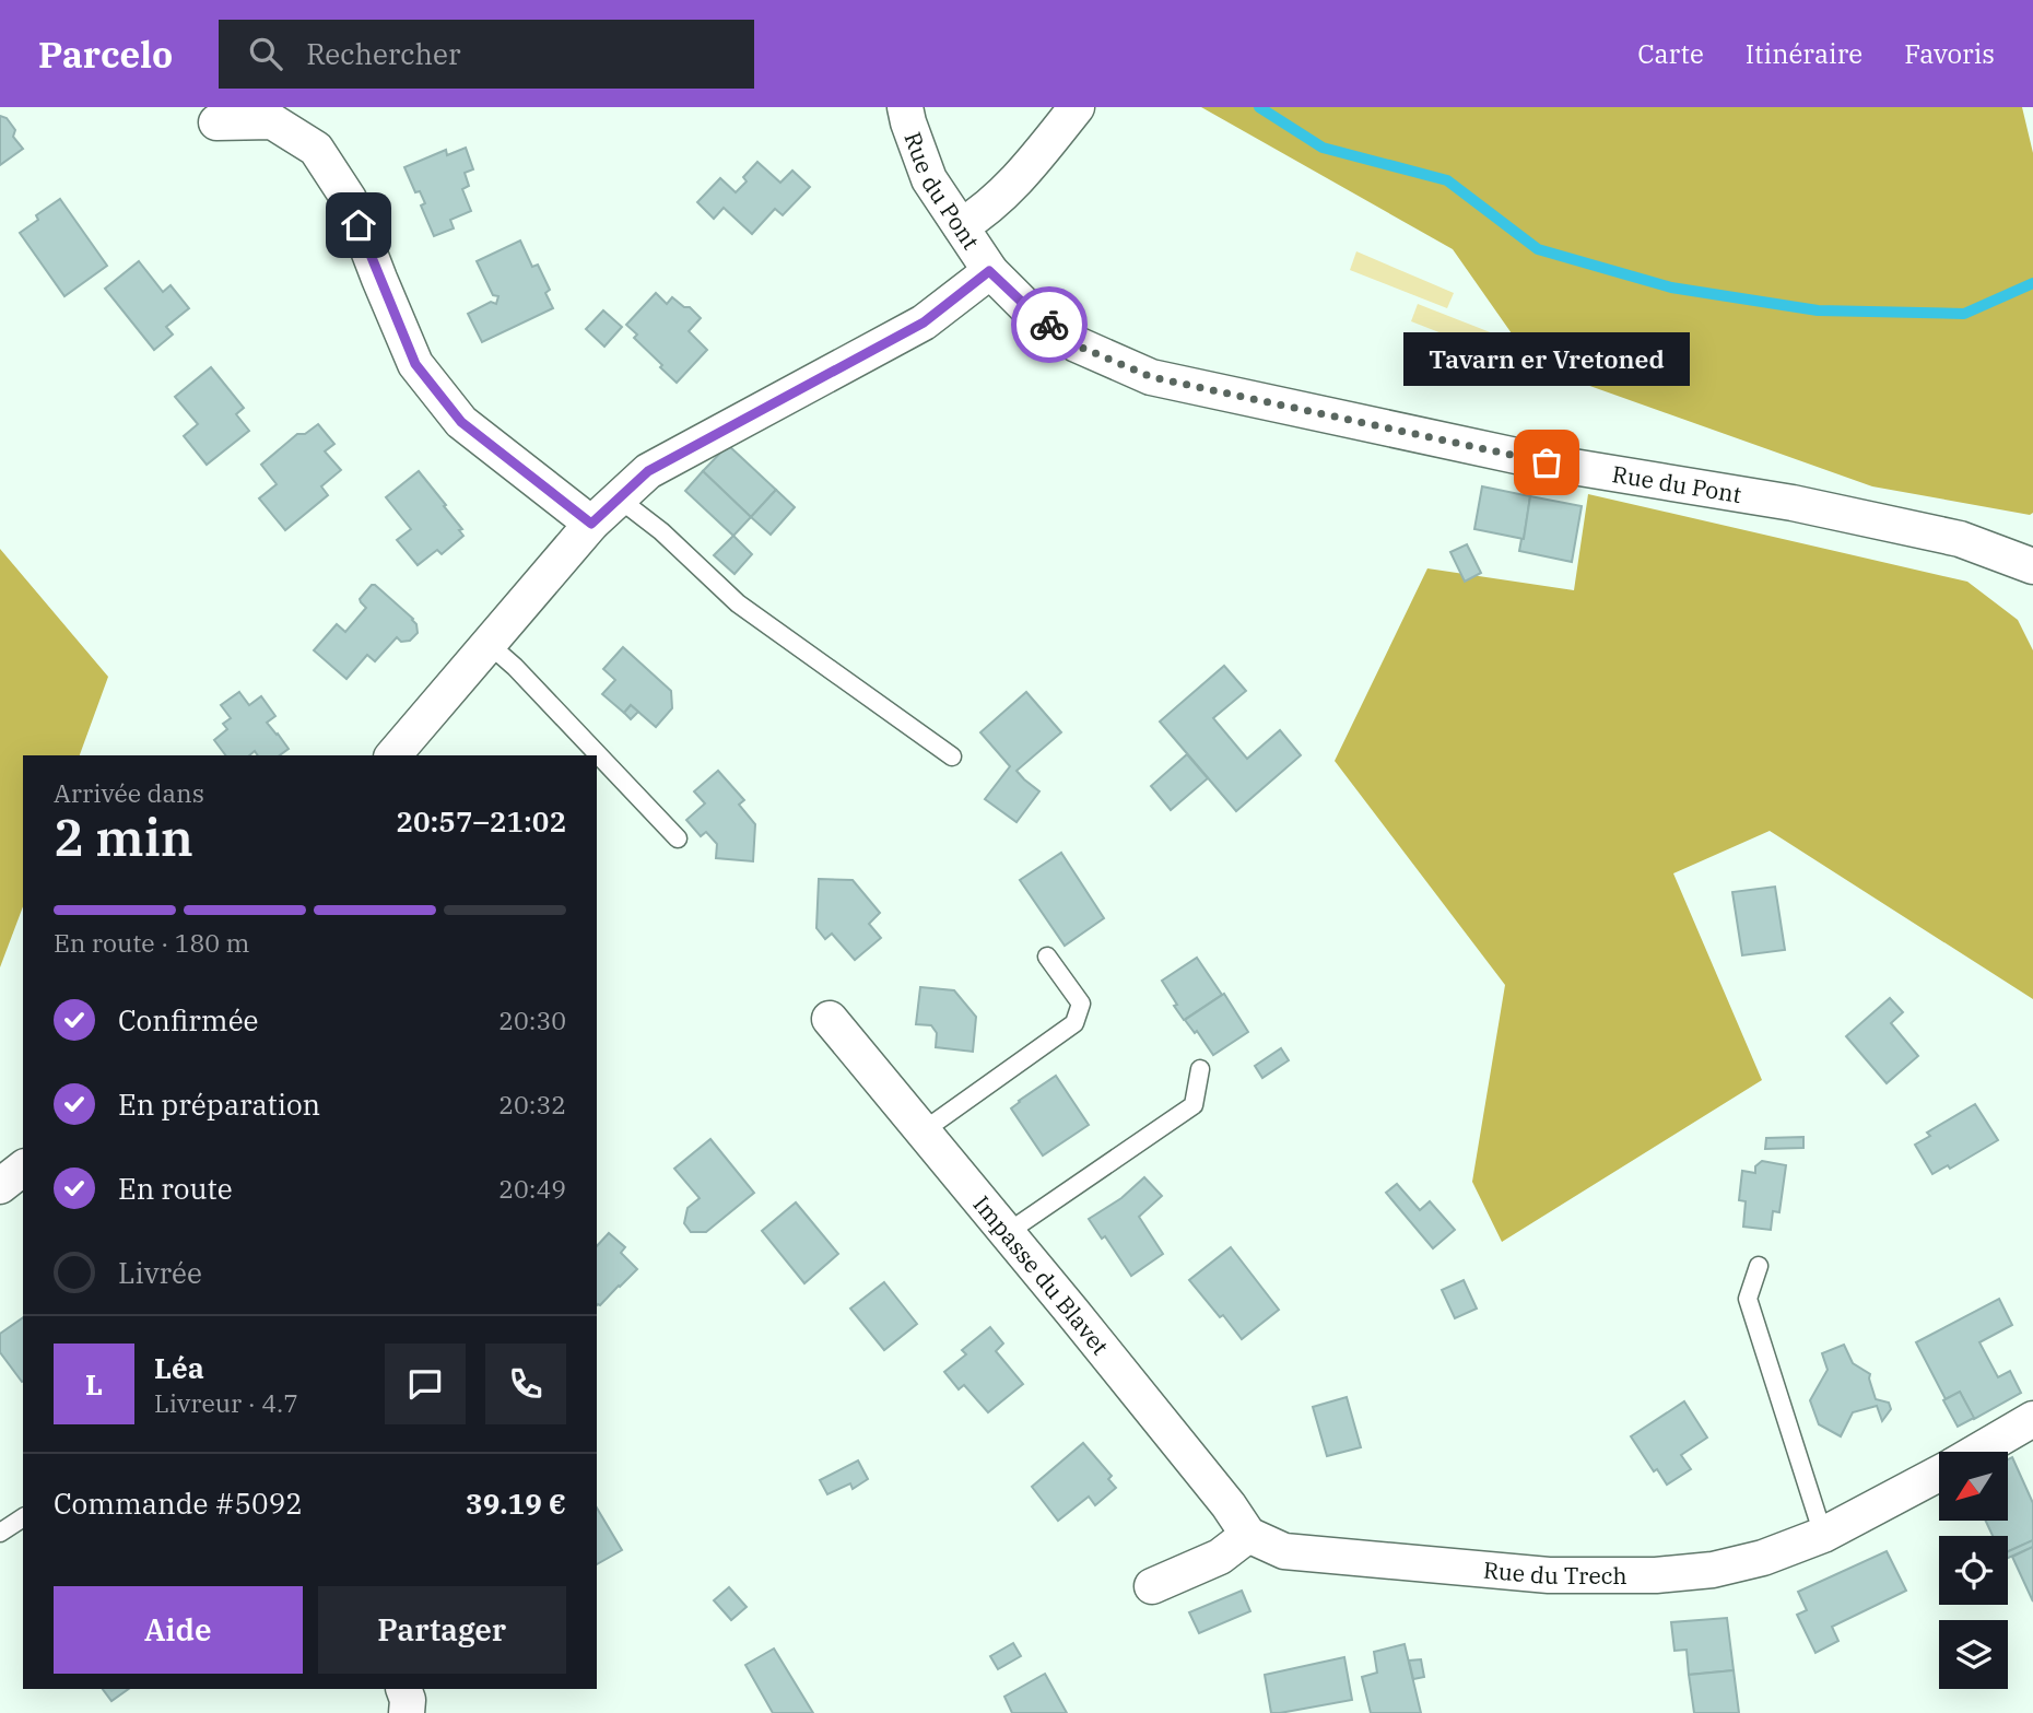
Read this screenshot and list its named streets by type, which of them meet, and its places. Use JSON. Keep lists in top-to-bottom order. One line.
{"streets":{"street":["Rue du Pont","Impasse du Blavet","Rue du Trech"]},"crossings":[["Impasse du Blavet","Rue du Trech"]],"places":["Tavarn er Vretoned"],"north":"bottom left","page":{"header":"Parcelo","search":"Rechercher","nav":["Carte","Itinéraire","Favoris"],"bubble":"Tavarn er Vretoned","heading":["2 min","Arrivée dans","20:57–21:02"],"panel":["Léa","Livreur · 4.7","Commande #5092","39.19 €"],"bar":"En route · 180 m","list":[["Confirmée","20:30"],["En préparation","20:32"],["En route","20:49"],"Livrée"],"round":"L","buttons":["Aide","Partager"]}}
